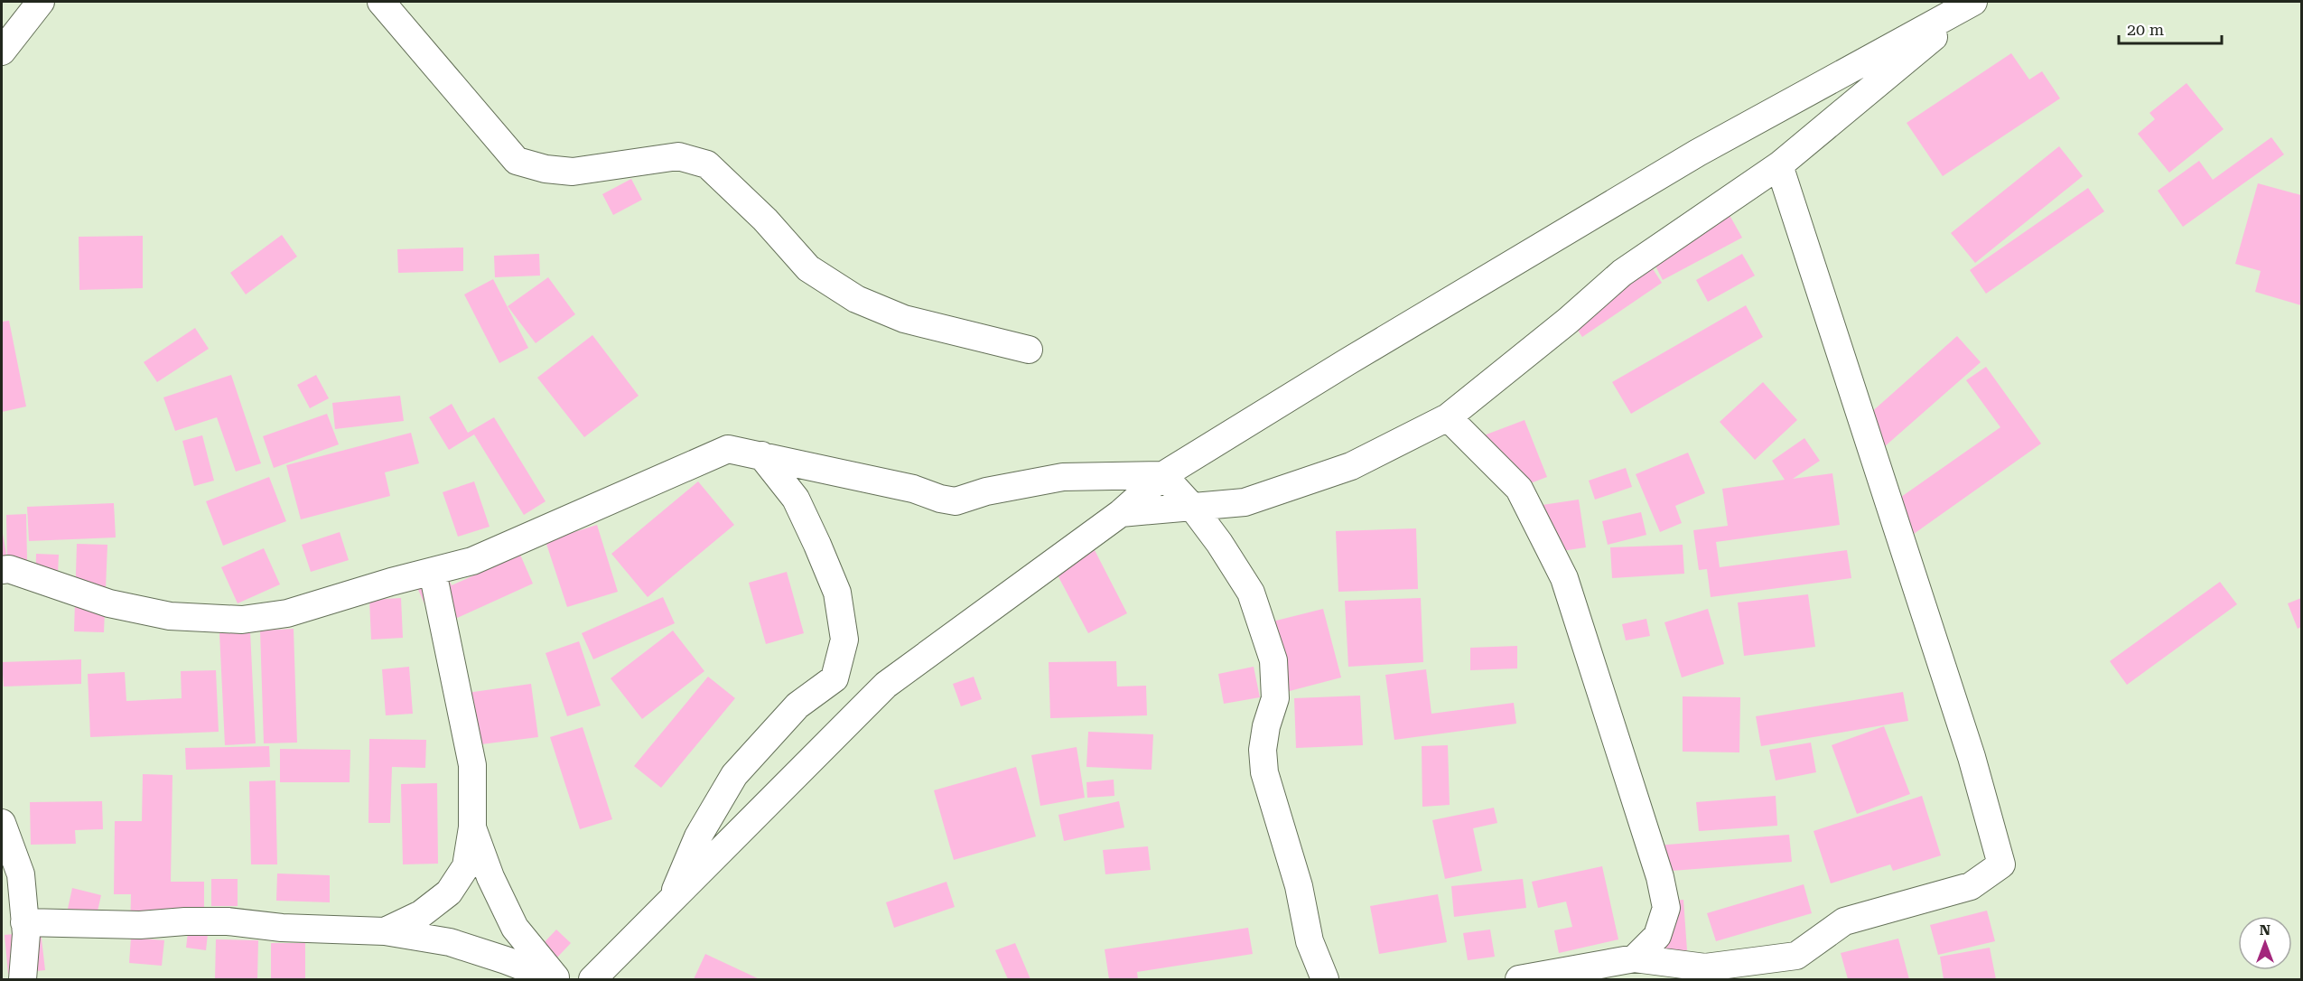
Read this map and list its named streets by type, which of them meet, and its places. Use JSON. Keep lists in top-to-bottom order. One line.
{"scale_bar":"20 m","north":"top"}
